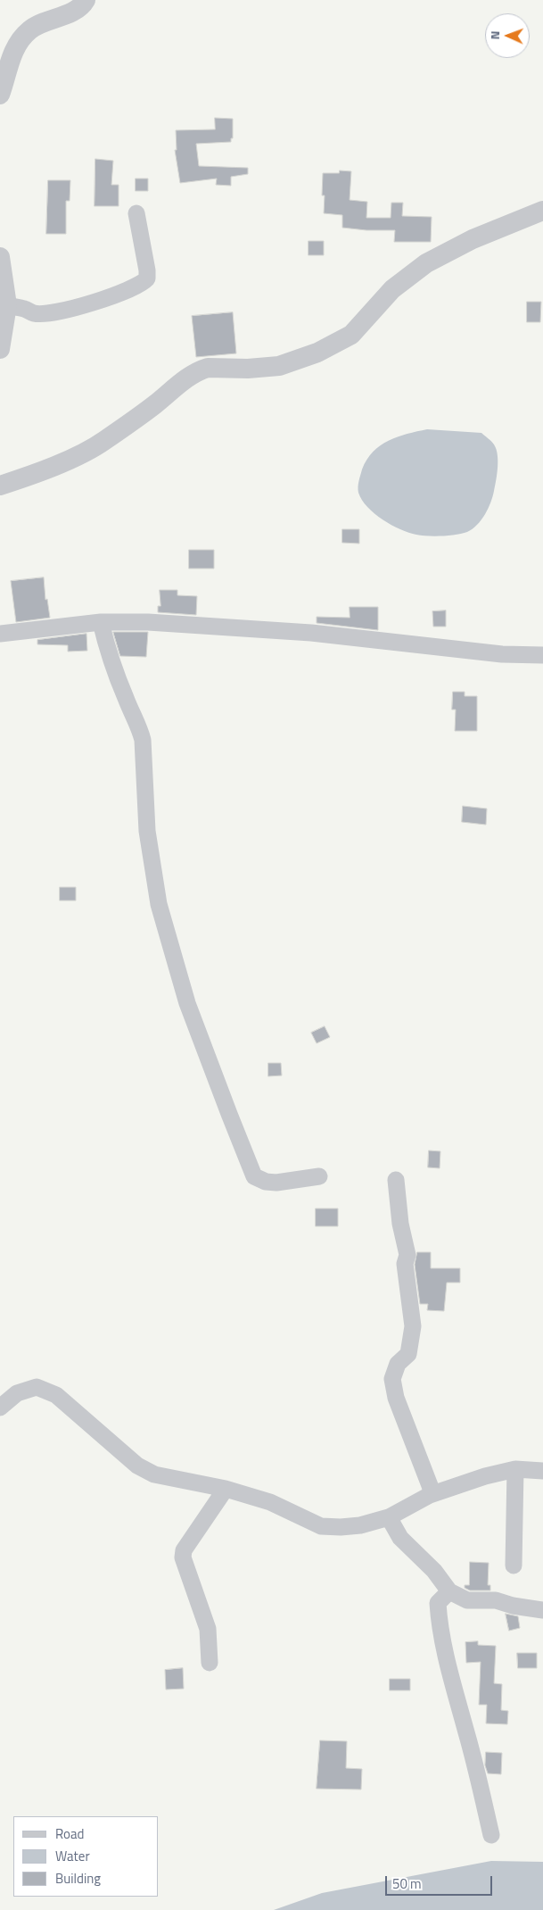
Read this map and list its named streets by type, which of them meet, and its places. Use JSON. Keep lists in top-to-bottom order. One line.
{"legend":["Road","Water","Building"],"scale_bar":"50 m","north":"left"}
